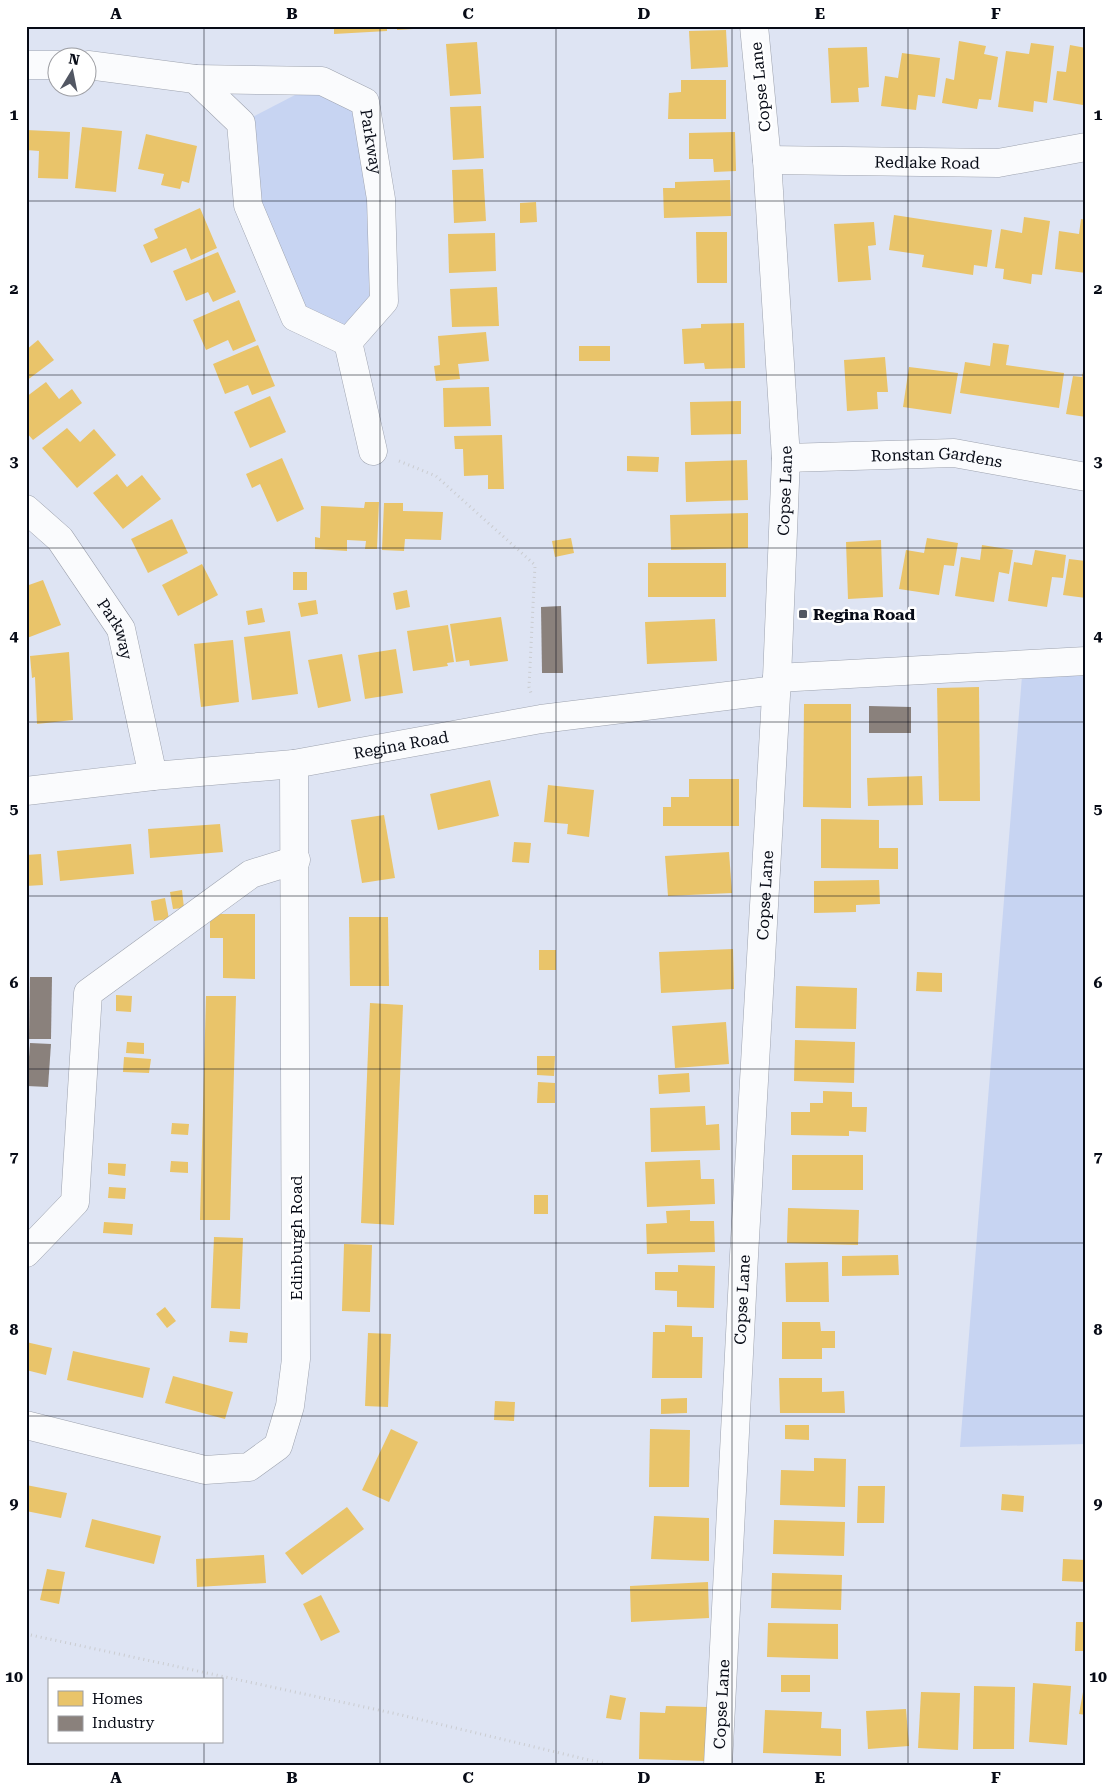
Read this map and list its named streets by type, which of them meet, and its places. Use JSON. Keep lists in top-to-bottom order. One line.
{"streets":{"street":["Copse Lane","Parkway","Redlake Road","Ronstan Gardens","Regina Road","Edinburgh Road"]},"crossings":[["Copse Lane","Redlake Road"],["Copse Lane","Ronstan Gardens"],["Copse Lane","Regina Road"],["Parkway","Regina Road"],["Regina Road","Edinburgh Road"]],"places":{"transit":["Regina Road"]},"legend":["Homes","Industry"],"north":"top","grid":{"columns":["A","B","C","D","E","F"],"rows":["1","2","3","4","5","6","7","8","9","10"]}}
